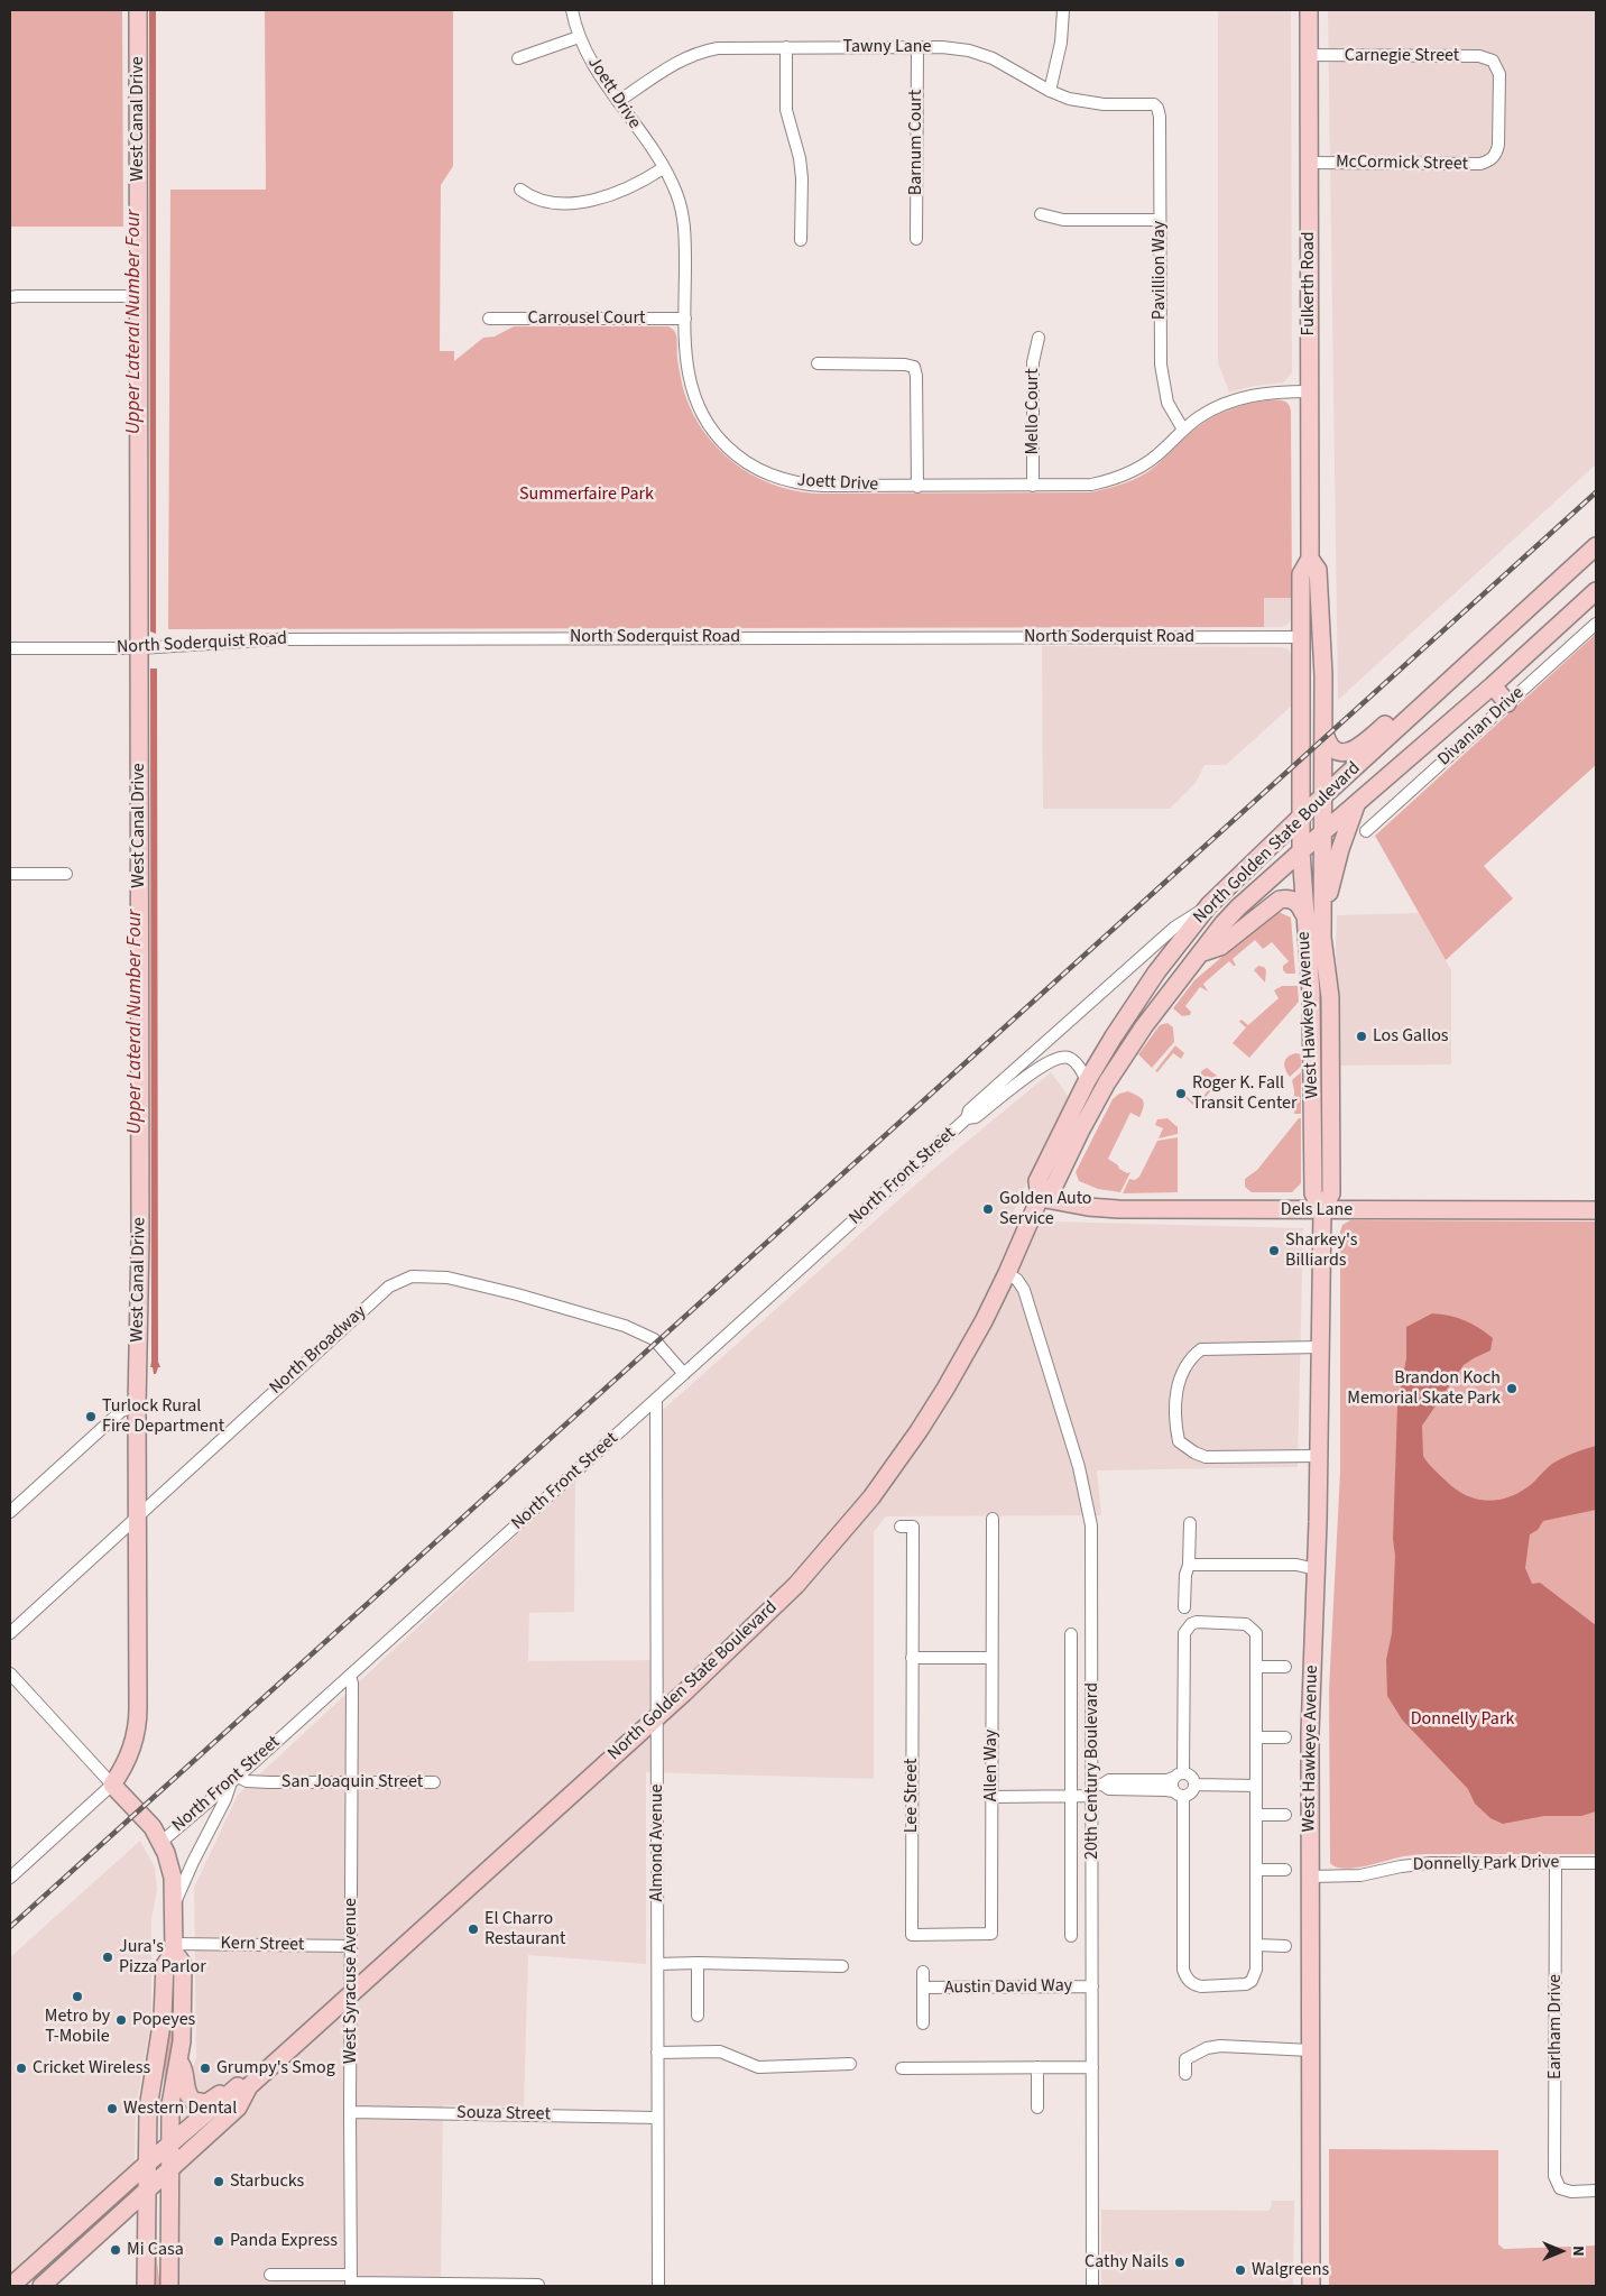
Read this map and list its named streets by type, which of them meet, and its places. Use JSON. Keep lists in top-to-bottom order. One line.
{"streets":{"street":["Tawny Lane","Carnegie Street","Joett Drive","West Canal Drive","Barnum Court","McCormick Street","Pavillion Way","Fulkerth Road","Carrousel Court","Mello Court","North Soderquist Road","Divanian Drive","North Golden State Boulevard","West Hawkeye Avenue","North Front Street","Dels Lane","North Broadway","Allen Way","20th Century Boulevard","San Joaquin Street","Lee Street","Almond Avenue","Donnelly Park Drive","Kern Street","West Syracuse Avenue","Austin David Way","Earlham Drive","Souza Street"]},"crossings":[["Tawny Lane","Joett Drive"],["Tawny Lane","Barnum Court"],["Tawny Lane","Pavillion Way"],["Carnegie Street","McCormick Street"],["Carnegie Street","Fulkerth Road"],["Joett Drive","Pavillion Way"],["Joett Drive","Fulkerth Road"],["Joett Drive","Carrousel Court"],["Joett Drive","Mello Court"],["West Canal Drive","North Soderquist Road"],["West Canal Drive","North Broadway"],["McCormick Street","Fulkerth Road"],["Fulkerth Road","North Soderquist Road"],["Fulkerth Road","North Golden State Boulevard"],["Fulkerth Road","West Hawkeye Avenue"],["North Golden State Boulevard","West Hawkeye Avenue"],["North Golden State Boulevard","North Front Street"],["North Golden State Boulevard","Dels Lane"],["North Golden State Boulevard","20th Century Boulevard"],["North Golden State Boulevard","Almond Avenue"],["North Golden State Boulevard","West Syracuse Avenue"],["West Hawkeye Avenue","Dels Lane"],["West Hawkeye Avenue","Donnelly Park Drive"],["North Front Street","North Broadway"],["North Front Street","San Joaquin Street"],["North Front Street","Almond Avenue"],["North Front Street","West Syracuse Avenue"],["Allen Way","Lee Street"],["20th Century Boulevard","Austin David Way"],["San Joaquin Street","West Syracuse Avenue"],["Almond Avenue","Souza Street"],["Donnelly Park Drive","Earlham Drive"],["Kern Street","West Syracuse Avenue"],["West Syracuse Avenue","Souza Street"]],"water":["Upper Lateral Number Four"],"parks":["Summerfaire Park","Donnelly Park"],"places":["Los Gallos","Roger K. Fall Transit Center","Golden Auto Service","Sharkey's Billiards","Brandon Koch Memorial Skate Park","Turlock Rural Fire Department","El Charro Restaurant","Jura's Pizza Parlor","Metro by T-Mobile","Popeyes","Cricket Wireless","Grumpy's Smog","Western Dental","Starbucks","Panda Express","Mi Casa","Cathy Nails","Walgreens"],"north":"right"}
